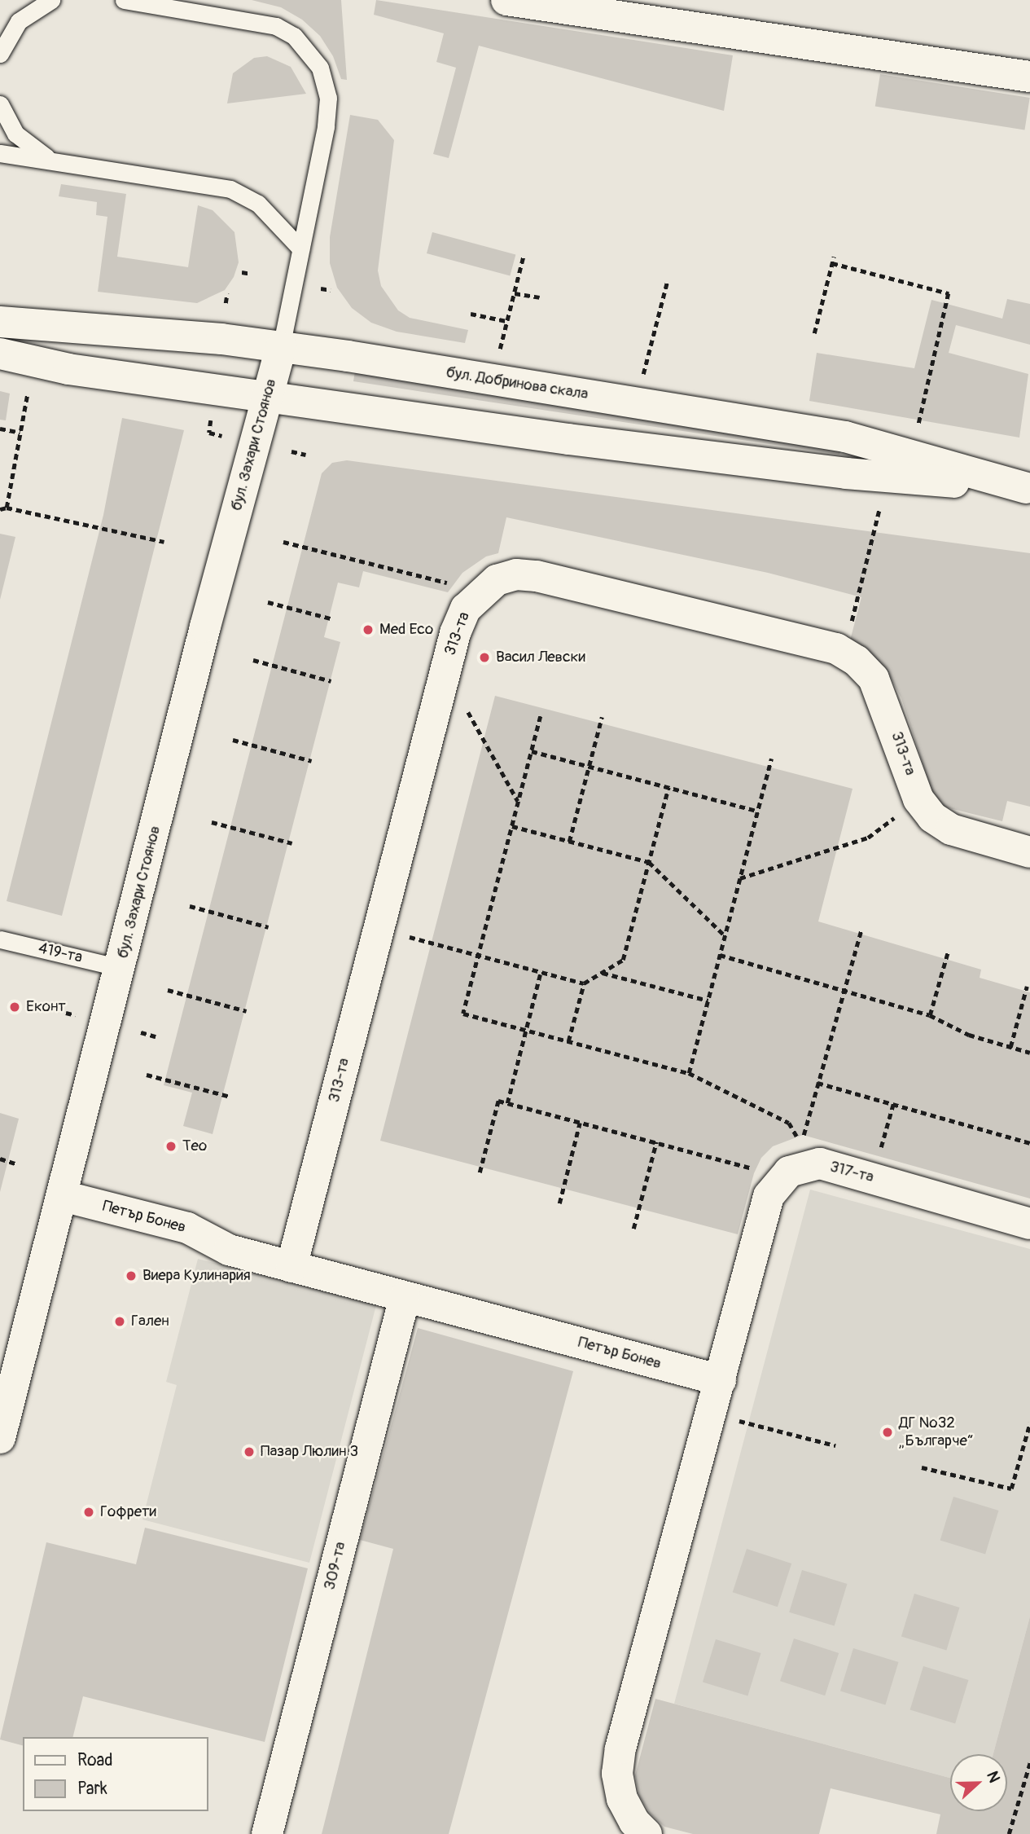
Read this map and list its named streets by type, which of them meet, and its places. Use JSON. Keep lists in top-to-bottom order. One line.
{"streets":{"street":["бул. Добринова скала","бул. Захари Стоянов","313-та","317-та","Петър Бонев","309-та"],"lane":["419-та"]},"crossings":[["бул. Добринова скала","бул. Захари Стоянов"],["бул. Захари Стоянов","419-та"],["бул. Захари Стоянов","Петър Бонев"],["313-та","Петър Бонев"],["Петър Бонев","309-та"]],"places":["Med Eco","Васил Левски","Еконт","Тео","Виера Кулинария","Гален","ДГ №32 „Българче“","Пазар Люлин 3","Гофрети"],"legend":["Road","Park"],"north":"right"}
